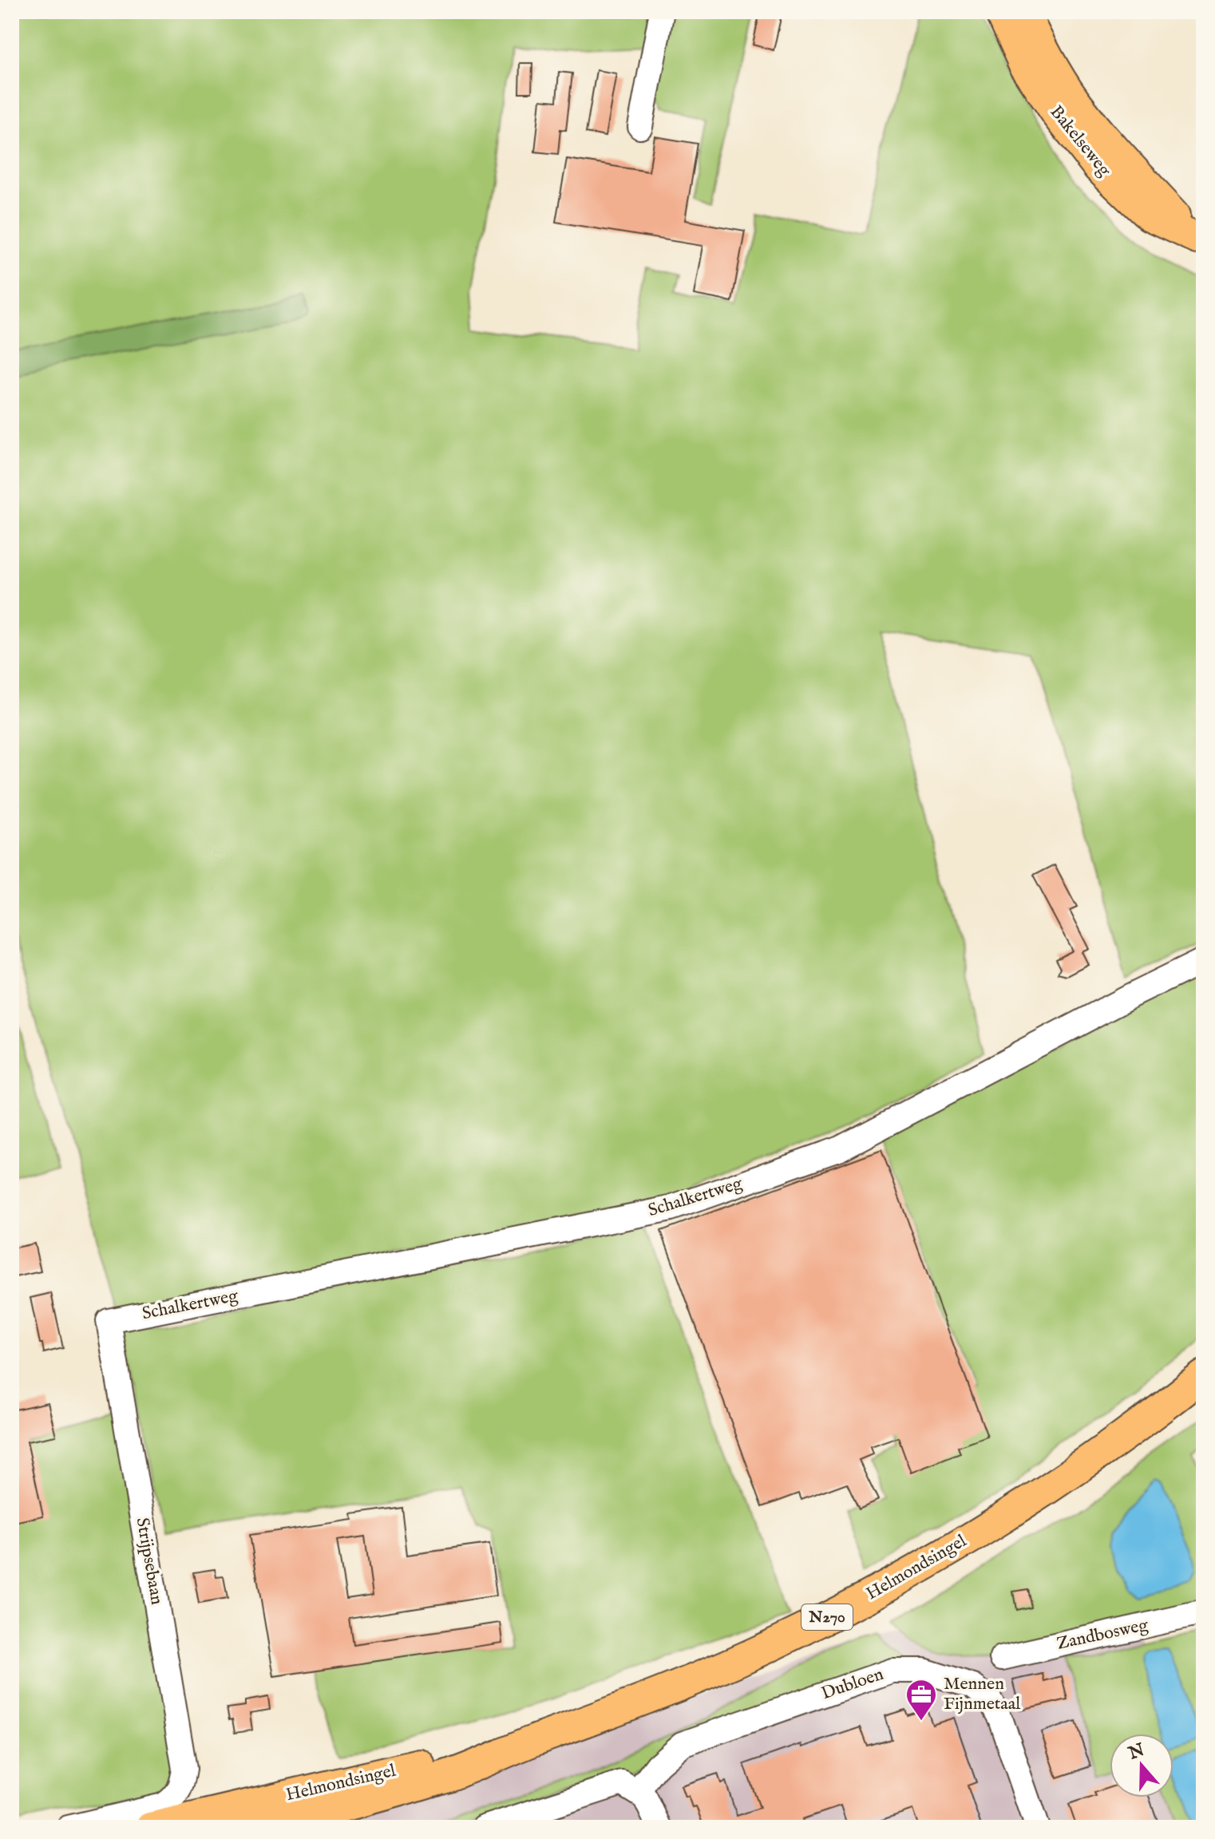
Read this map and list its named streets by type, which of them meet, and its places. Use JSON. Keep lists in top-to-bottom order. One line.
{"streets":{"main road":["Bakelseweg","Helmondsingel","N270"],"street":["Schalkertweg","Strijpsebaan","Zandbosweg","Dubloen"]},"crossings":[["Schalkertweg","Strijpsebaan"]],"places":{"office":["Mennen Fijnmetaal"]},"north":"top"}
